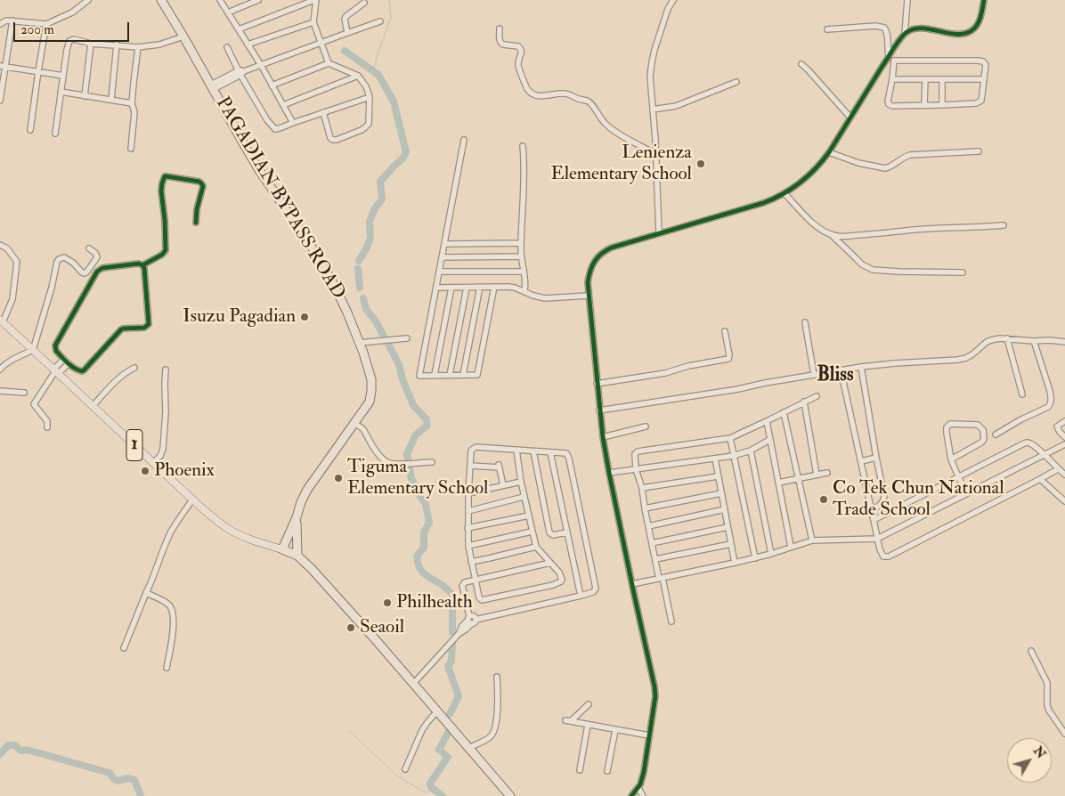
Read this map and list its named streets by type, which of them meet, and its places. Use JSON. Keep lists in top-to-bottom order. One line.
{"streets":{"highway":["PAGADIAN BYPASS ROAD","1"]},"crossings":[["PAGADIAN BYPASS ROAD","1"]],"districts":["Bliss"],"places":["Lenienza Elementary School","Isuzu Pagadian","Phoenix","Tiguma Elementary School","Co Tek Chun National Trade School","Philhealth","Seaoil"],"scale_bar":"200 m","north":"top right"}
